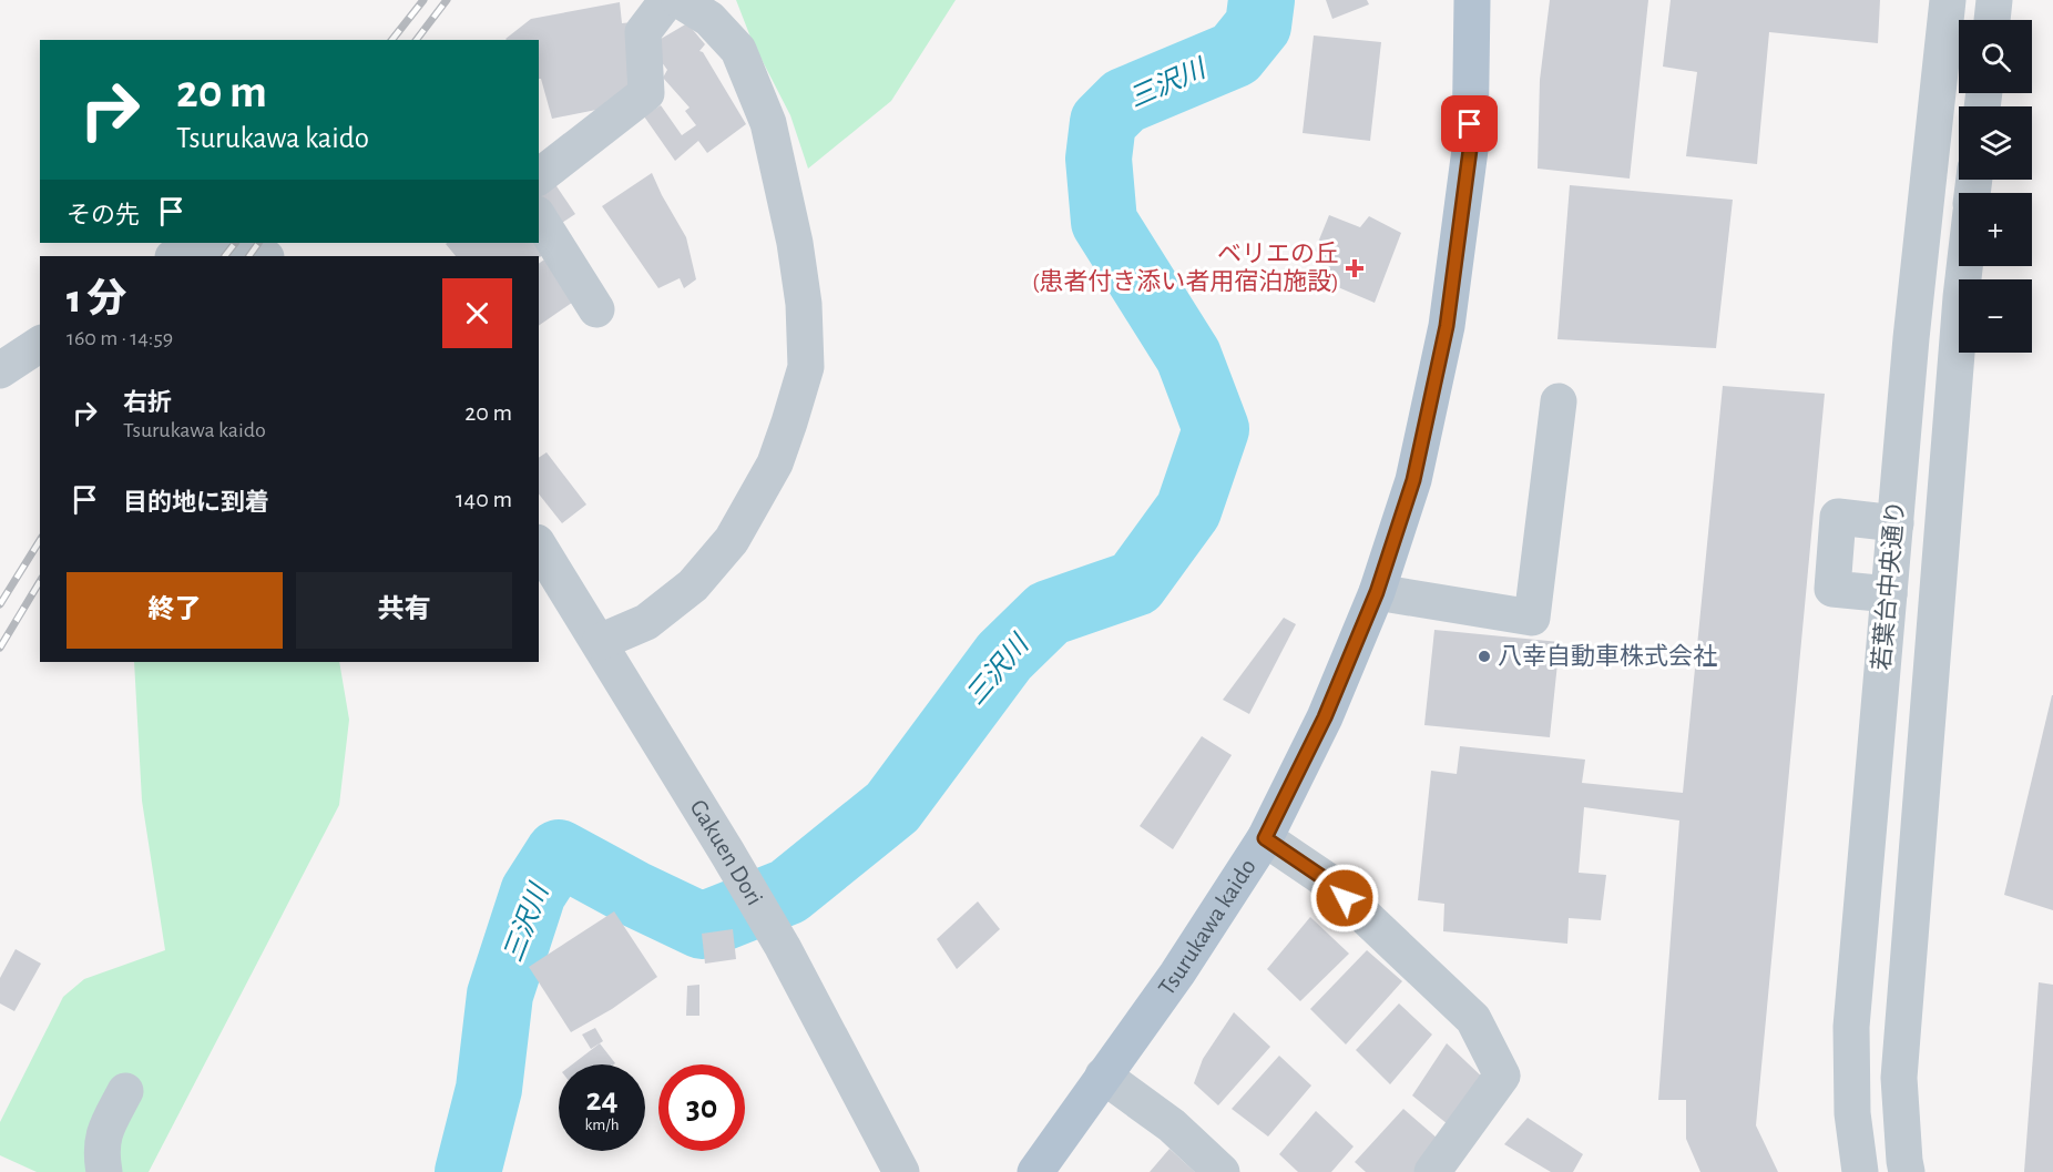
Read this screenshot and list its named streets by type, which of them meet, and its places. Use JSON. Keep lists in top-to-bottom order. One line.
{"streets":{"main road":["Tsurukawa kaido"],"street":["若葉台中央通り","Gakuen Dori"]},"water":["三沢川"],"places":{"health":["ベリエの丘 (患者付き添い者用宿泊施設)"],"other":["八幸自動車株式会社"]},"page":{"map_buttons":["+","−"],"turn":["20 m","Tsurukawa kaido"],"then":"その先","heading":["1 分","160 m · 14:59"],"list":[{"name":"右折","note":"Tsurukawa kaido","value":"20 m"},{"name":"目的地に到着","value":"140 m"}],"buttons":["終了","共有"],"speed":"24 km/h","limit":"30"}}
